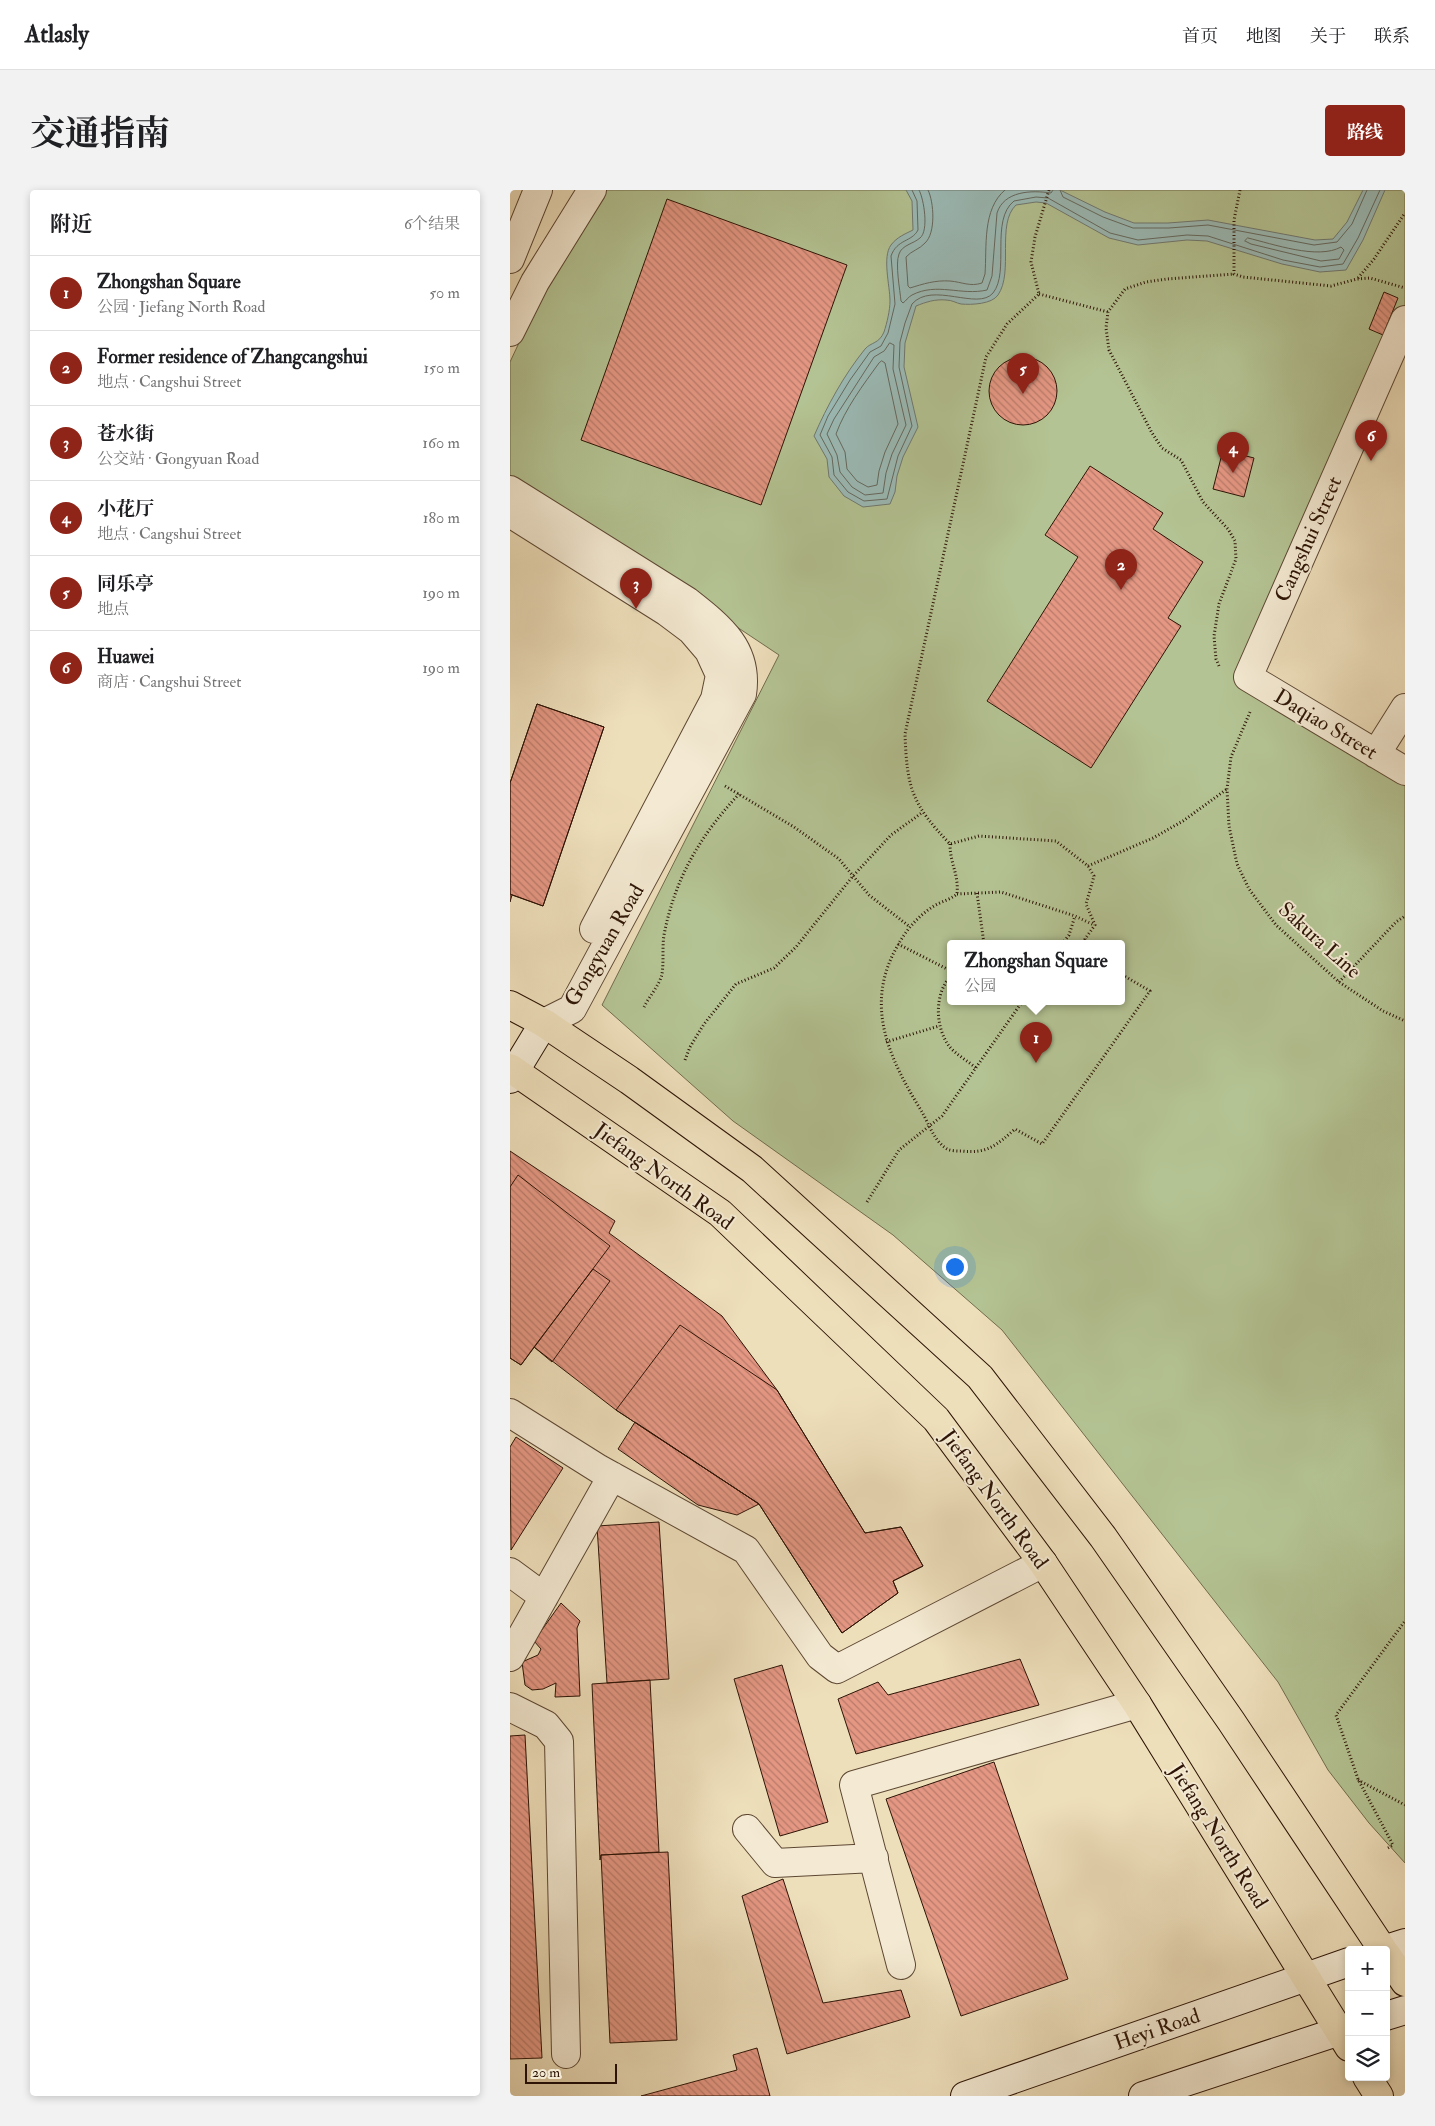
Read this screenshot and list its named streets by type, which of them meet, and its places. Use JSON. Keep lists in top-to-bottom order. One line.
{"streets":{"main road":["Jiefang North Road"],"street":["Cangshui Street","Daqiao Street","Gongyuan Road","Heyi Road"],"path":["Sakura Line"]},"crossings":[["Cangshui Street","Daqiao Street"],["Jiefang North Road","Heyi Road"]],"scale_bar":"20 m","page":{"header":"Atlasly","nav":["首页","地图","关于","联系"],"title":"交通指南","buttons":"路线","heading":["附近","6个结果"],"list":[{"mark":"1","name":"Zhongshan Square","note":"公园 · Jiefang North Road","value":"50 m"},{"mark":"2","name":"Former residence of Zhangcangshui","note":"地点 · Cangshui Street","value":"150 m"},{"mark":"3","name":"苍水街","note":"公交站 · Gongyuan Road","value":"160 m"},{"mark":"4","name":"小花厅","note":"地点 · Cangshui Street","value":"180 m"},{"mark":"5","name":"同乐亭","note":"地点","value":"190 m"},{"mark":"6","name":"Huawei","note":"商店 · Cangshui Street","value":"190 m"}],"pins":["5","6","4","2","3","1"],"popup":["Zhongshan Square","公园"],"map_buttons":["+","−"],"scale":"20 m"}}
